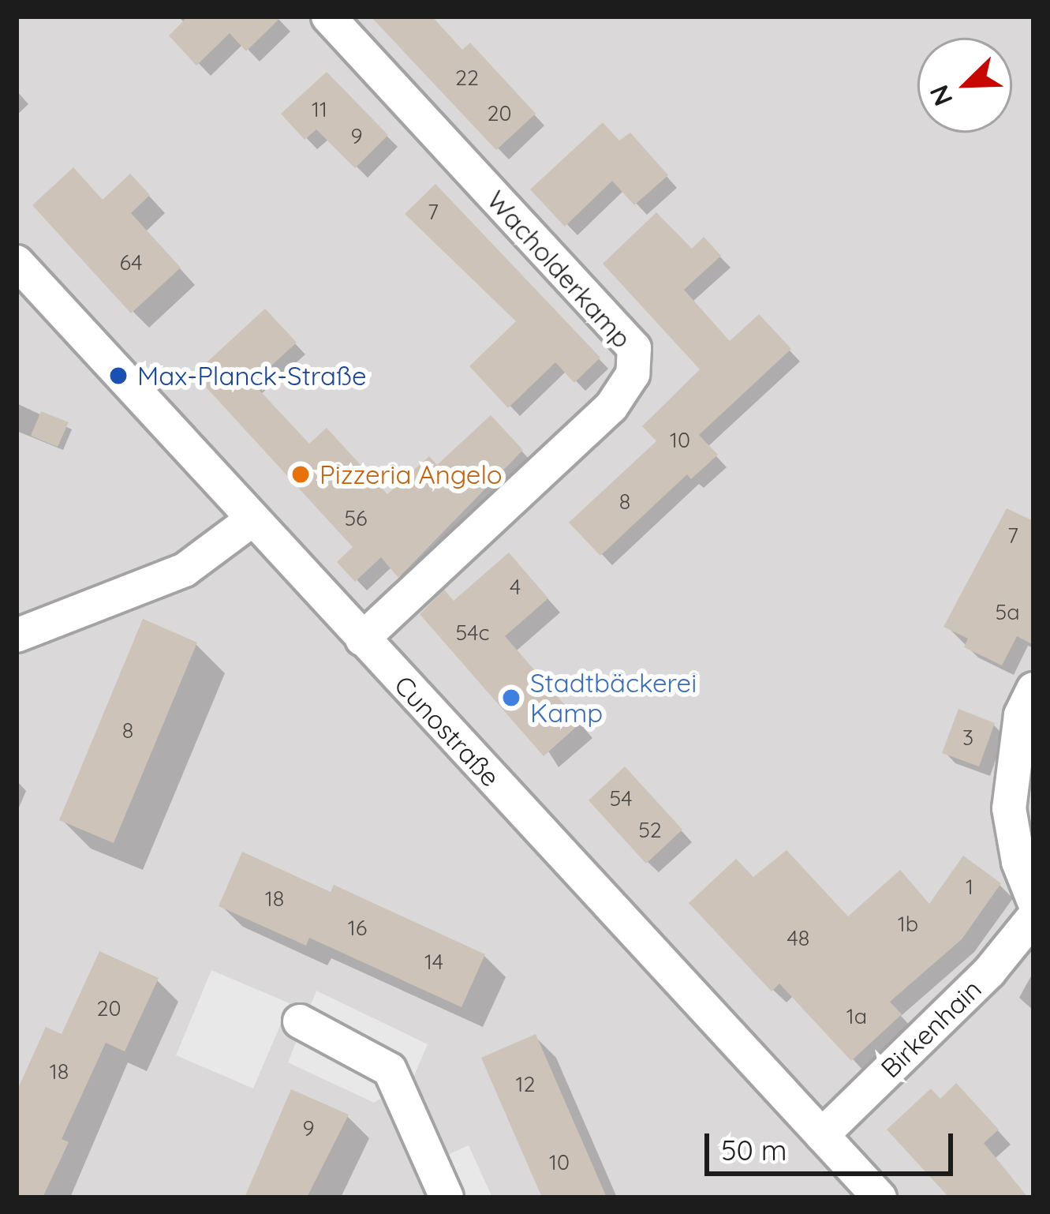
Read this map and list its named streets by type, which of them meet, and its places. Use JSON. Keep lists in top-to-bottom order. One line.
{"streets":{"street":["Wacholderkamp","Cunostraße","Birkenhain"]},"crossings":[["Wacholderkamp","Cunostraße"],["Cunostraße","Birkenhain"]],"places":["Max-Planck-Straße","Pizzeria Angelo","Stadtbäckerei Kamp"],"house_numbers":["22","11","20","9","7","64","10","8","56","7","4","5a","54c","8","3","54","52","1","18","1b","16","48","14","20","1a","18","12","9","10"],"scale_bar":"50 m","north":"bottom left"}
